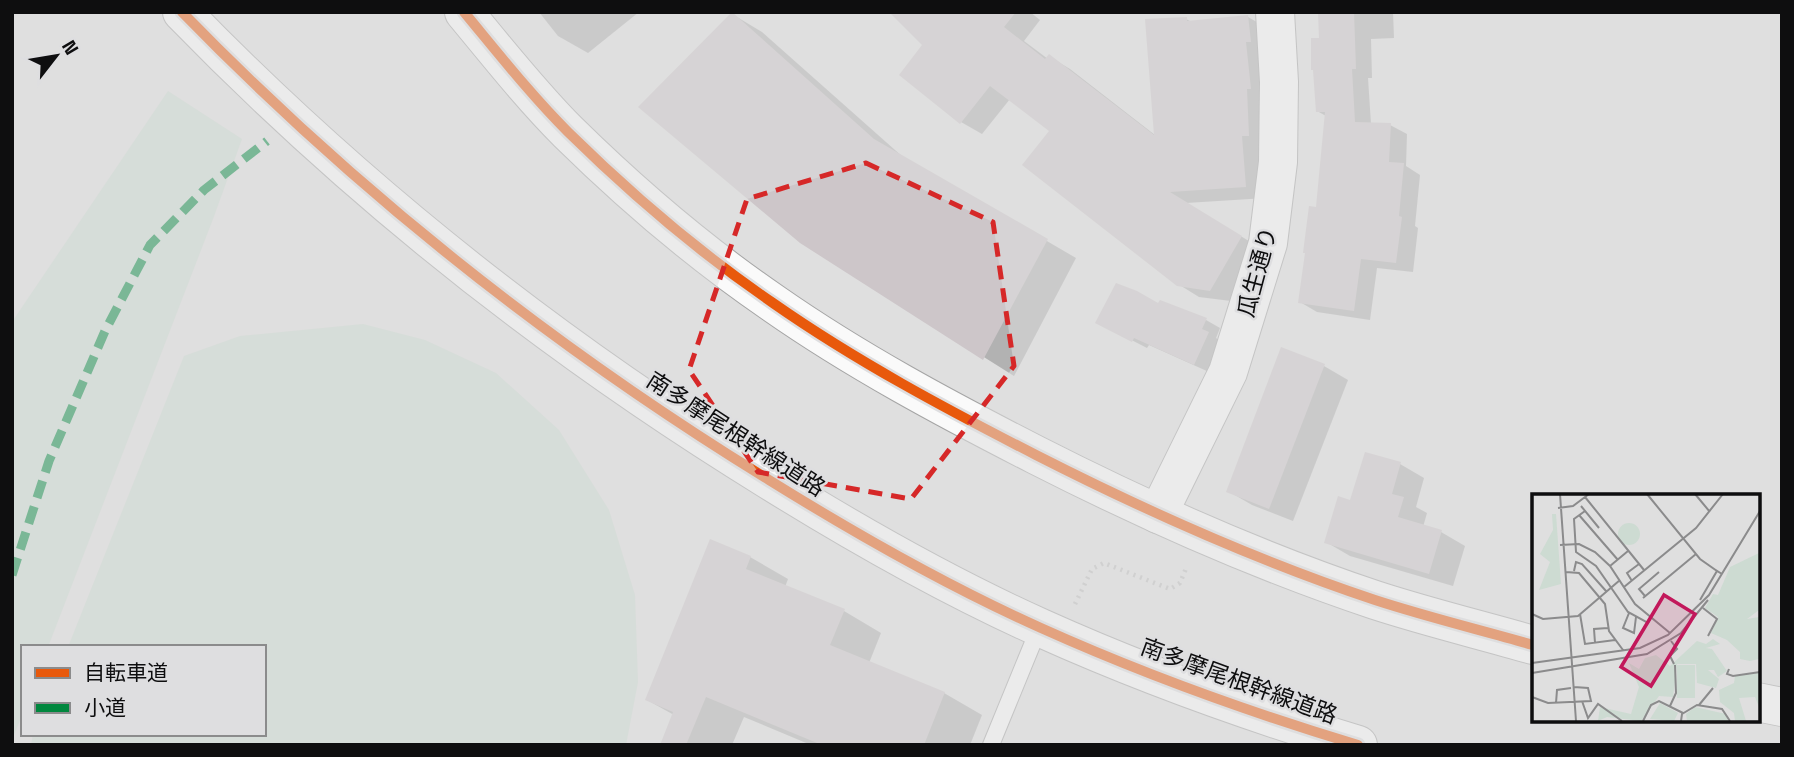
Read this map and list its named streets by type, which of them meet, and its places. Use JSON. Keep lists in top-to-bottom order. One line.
{"streets":{"main road":["瓜生通り","南多摩尾根幹線道路"]},"legend":["自転車道","小道"],"north":"top right"}
